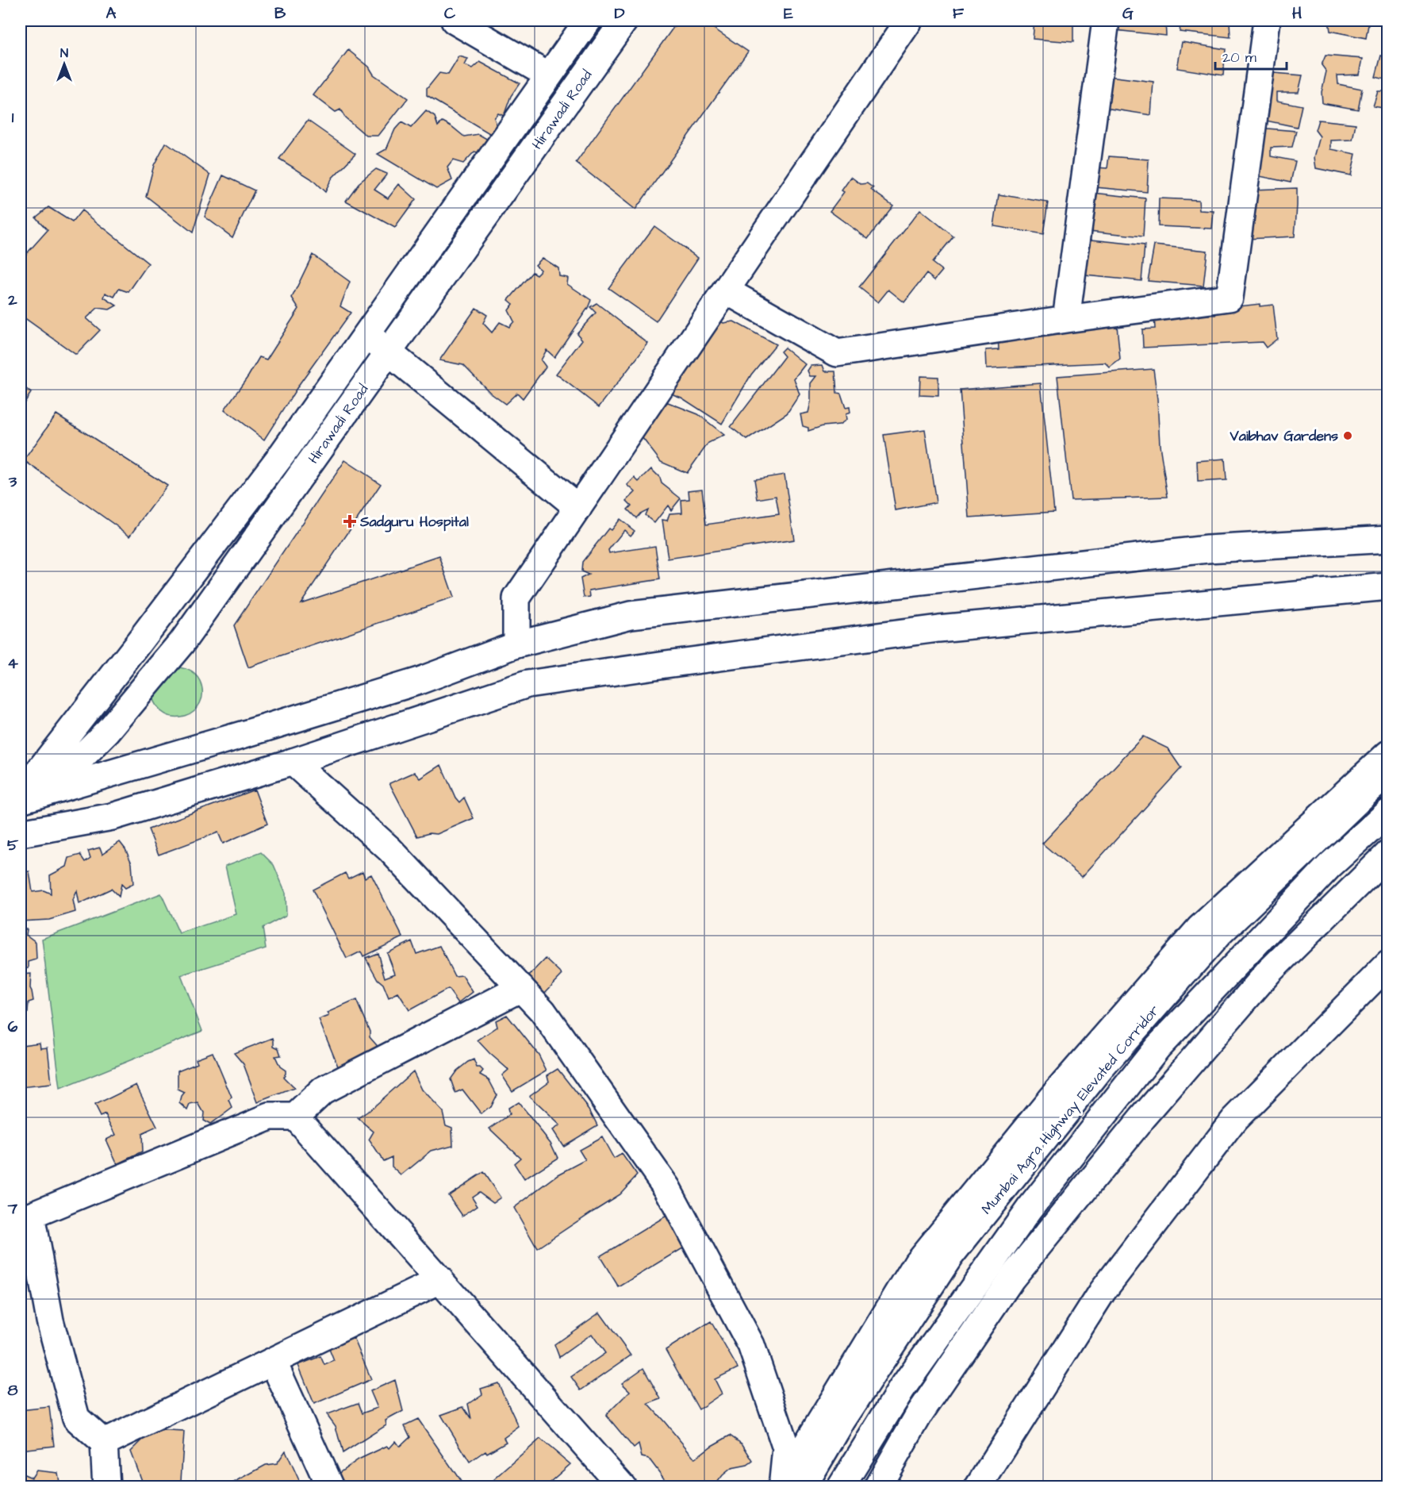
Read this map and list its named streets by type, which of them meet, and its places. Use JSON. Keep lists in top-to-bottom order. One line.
{"streets":{"main road":["Hirawadi Road","Mumbai Agra Highway Elevated Corridor"]},"places":{"other":["Vaibhav Gardens"],"health":["Sadguru Hospital"]},"scale_bar":"20 m","north":"top","grid":{"columns":["A","B","C","D","E","F","G","H"],"rows":["1","2","3","4","5","6","7","8"]}}
